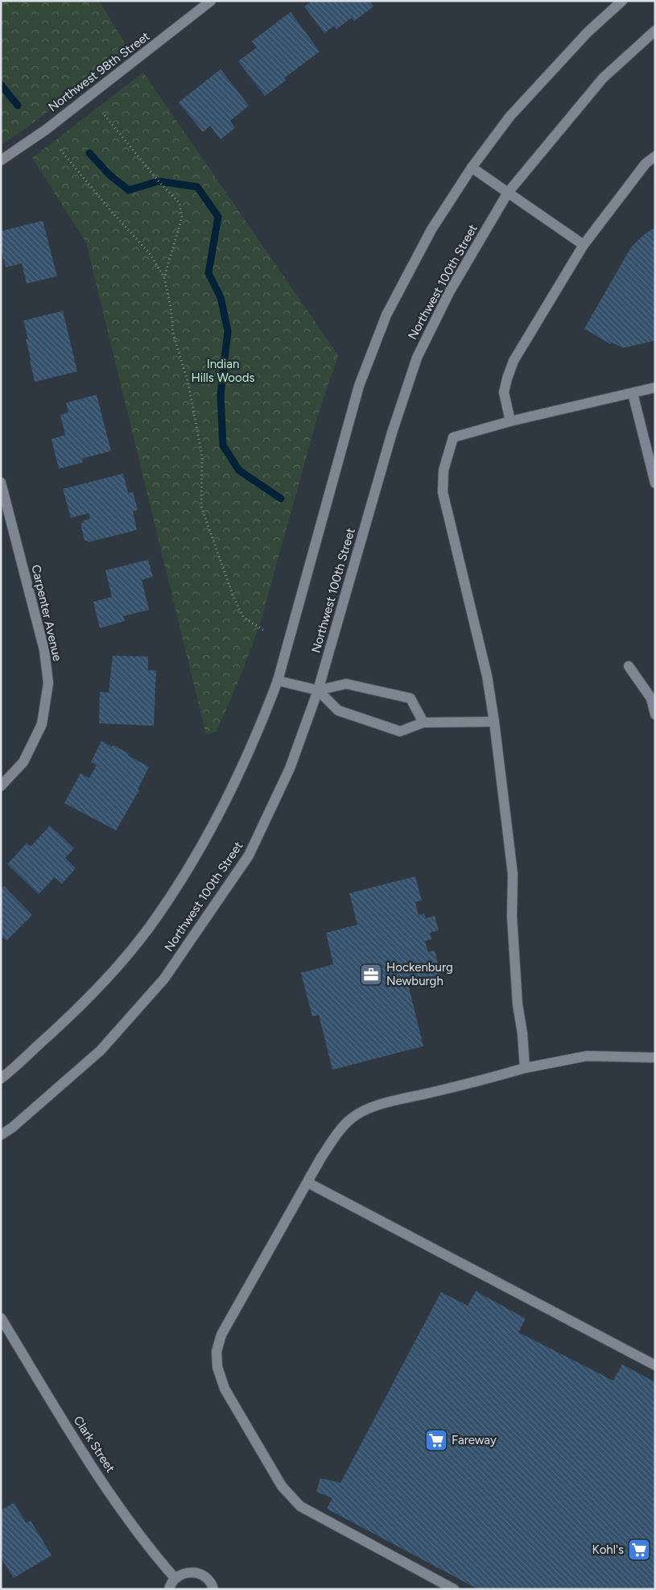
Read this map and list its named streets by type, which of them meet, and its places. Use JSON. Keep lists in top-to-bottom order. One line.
{"streets":{"main road":["Northwest 98th Street","Northwest 100th Street","Carpenter Avenue","Clark Street"]},"parks":["Indian Hills Woods"],"places":{"office":["Hockenburg Newburgh"],"supermarket":["Fareway","Kohl's"]}}
